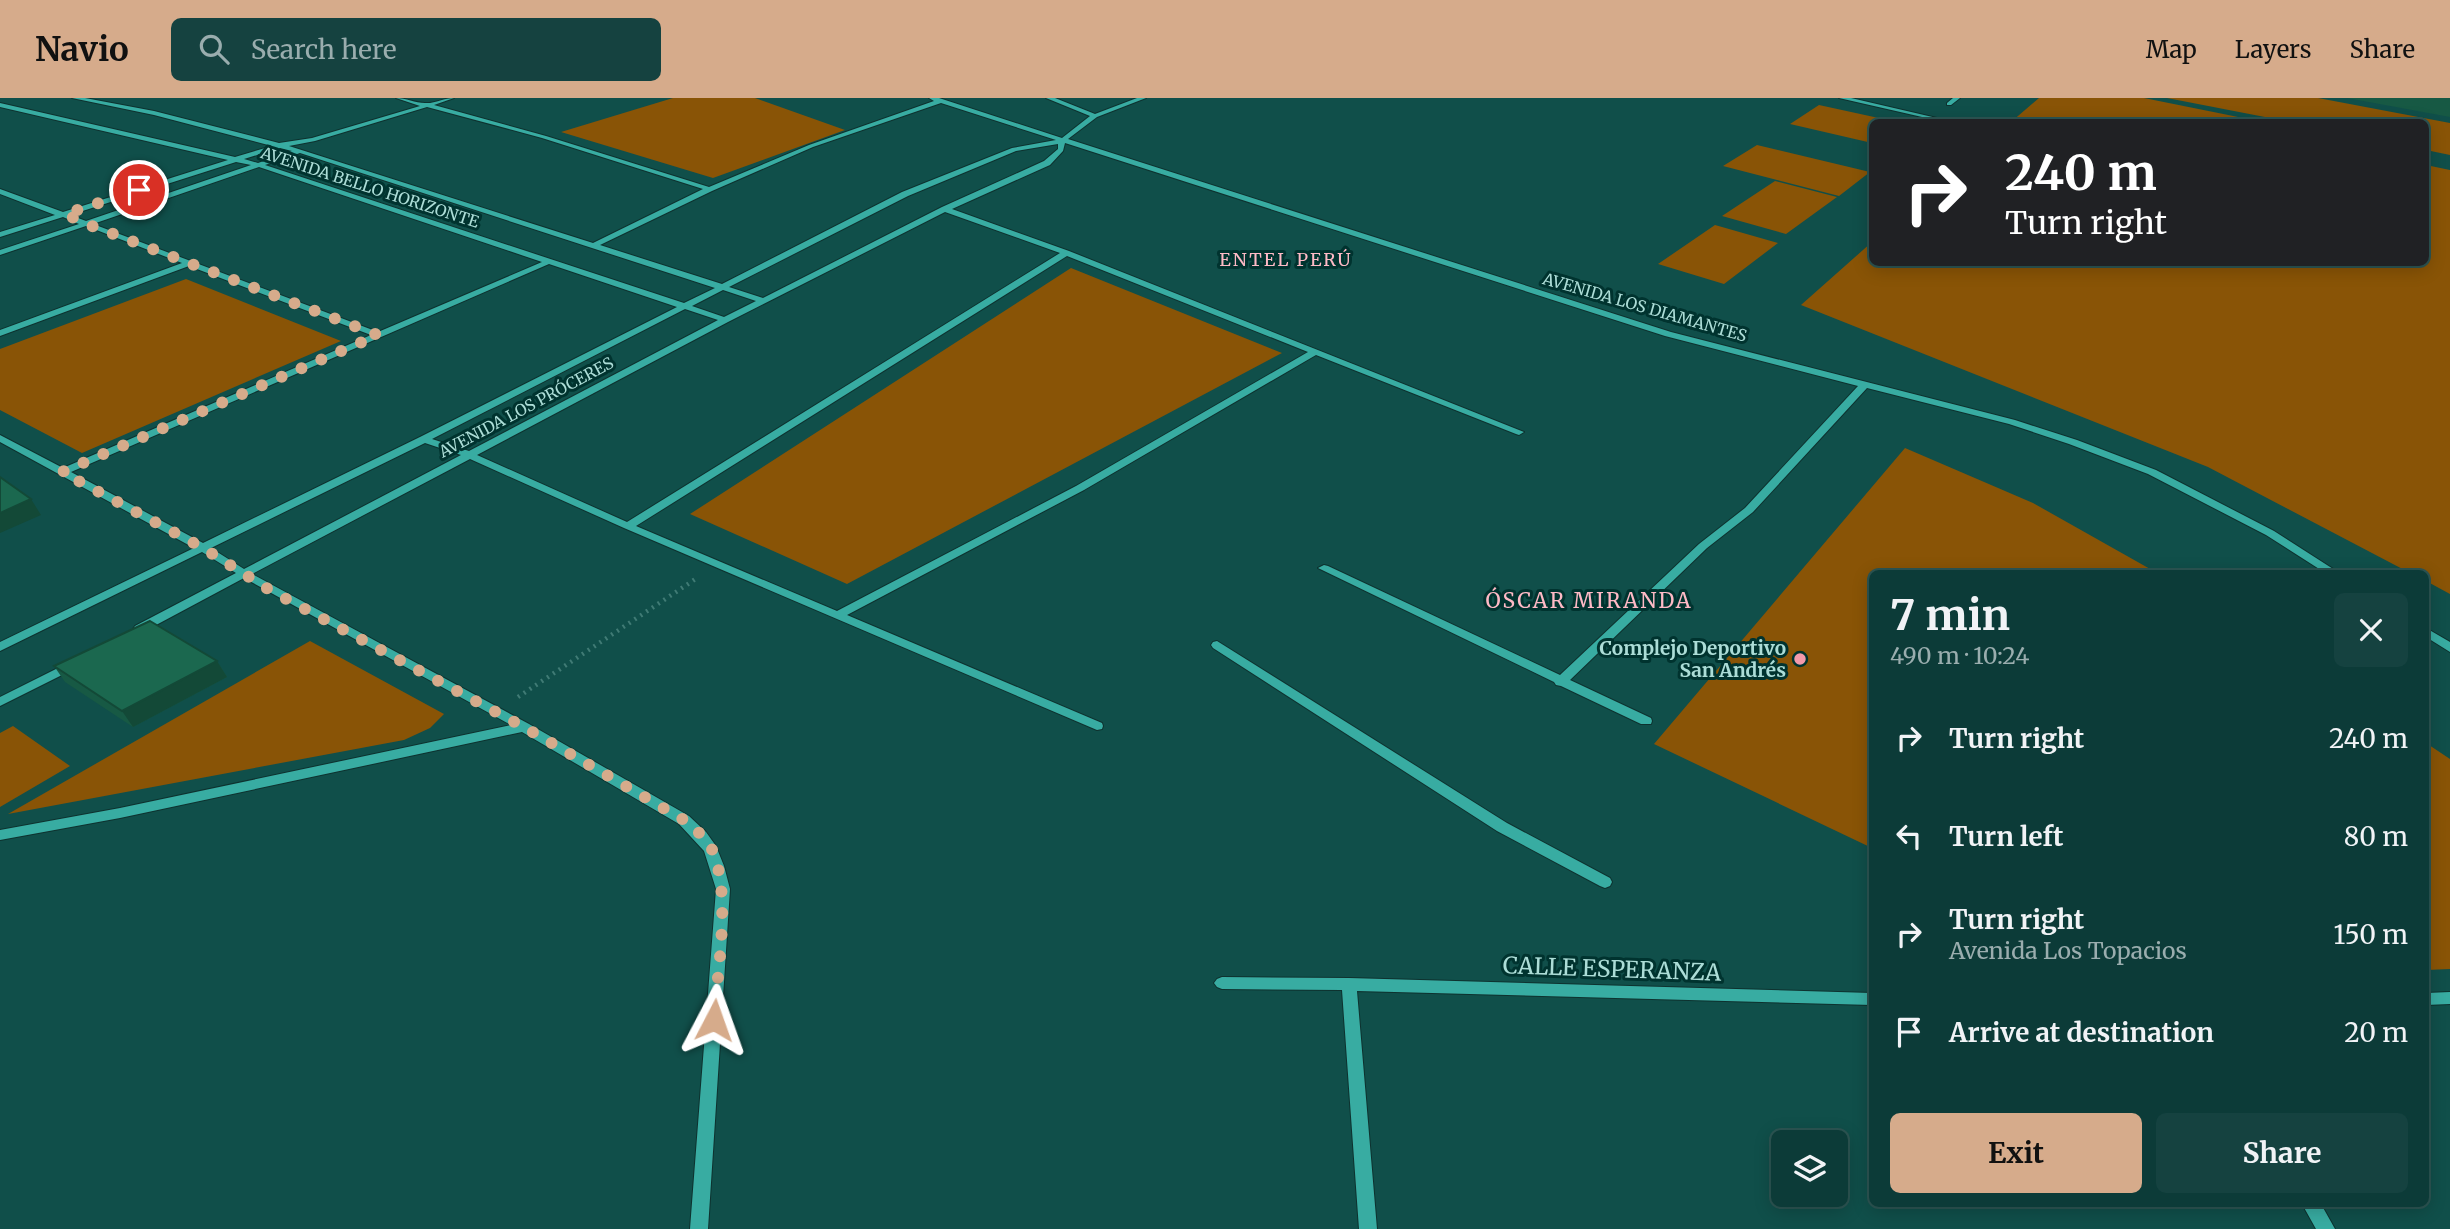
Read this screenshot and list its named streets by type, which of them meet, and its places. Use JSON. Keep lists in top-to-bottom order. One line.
{"streets":{"street":["AVENIDA BELLO HORIZONTE","AVENIDA LOS DIAMANTES","AVENIDA LOS PRÓCERES","CALLE ESPERANZA"]},"crossings":[["AVENIDA BELLO HORIZONTE","AVENIDA LOS PRÓCERES"],["AVENIDA LOS DIAMANTES","AVENIDA LOS PRÓCERES"]],"districts":["ENTEL PERÚ","ÓSCAR MIRANDA"],"places":["Complejo Deportivo San Andrés"],"page":{"header":"Navio","search":"Search here","nav":["Map","Layers","Share"],"turn":["240 m","Turn right"],"heading":["7 min","490 m · 10:24"],"list":[{"name":"Turn right","value":"240 m"},{"name":"Turn left","value":"80 m"},{"name":"Turn right","note":"Avenida Los Topacios","value":"150 m"},{"name":"Arrive at destination","value":"20 m"}],"buttons":["Exit","Share"]}}
